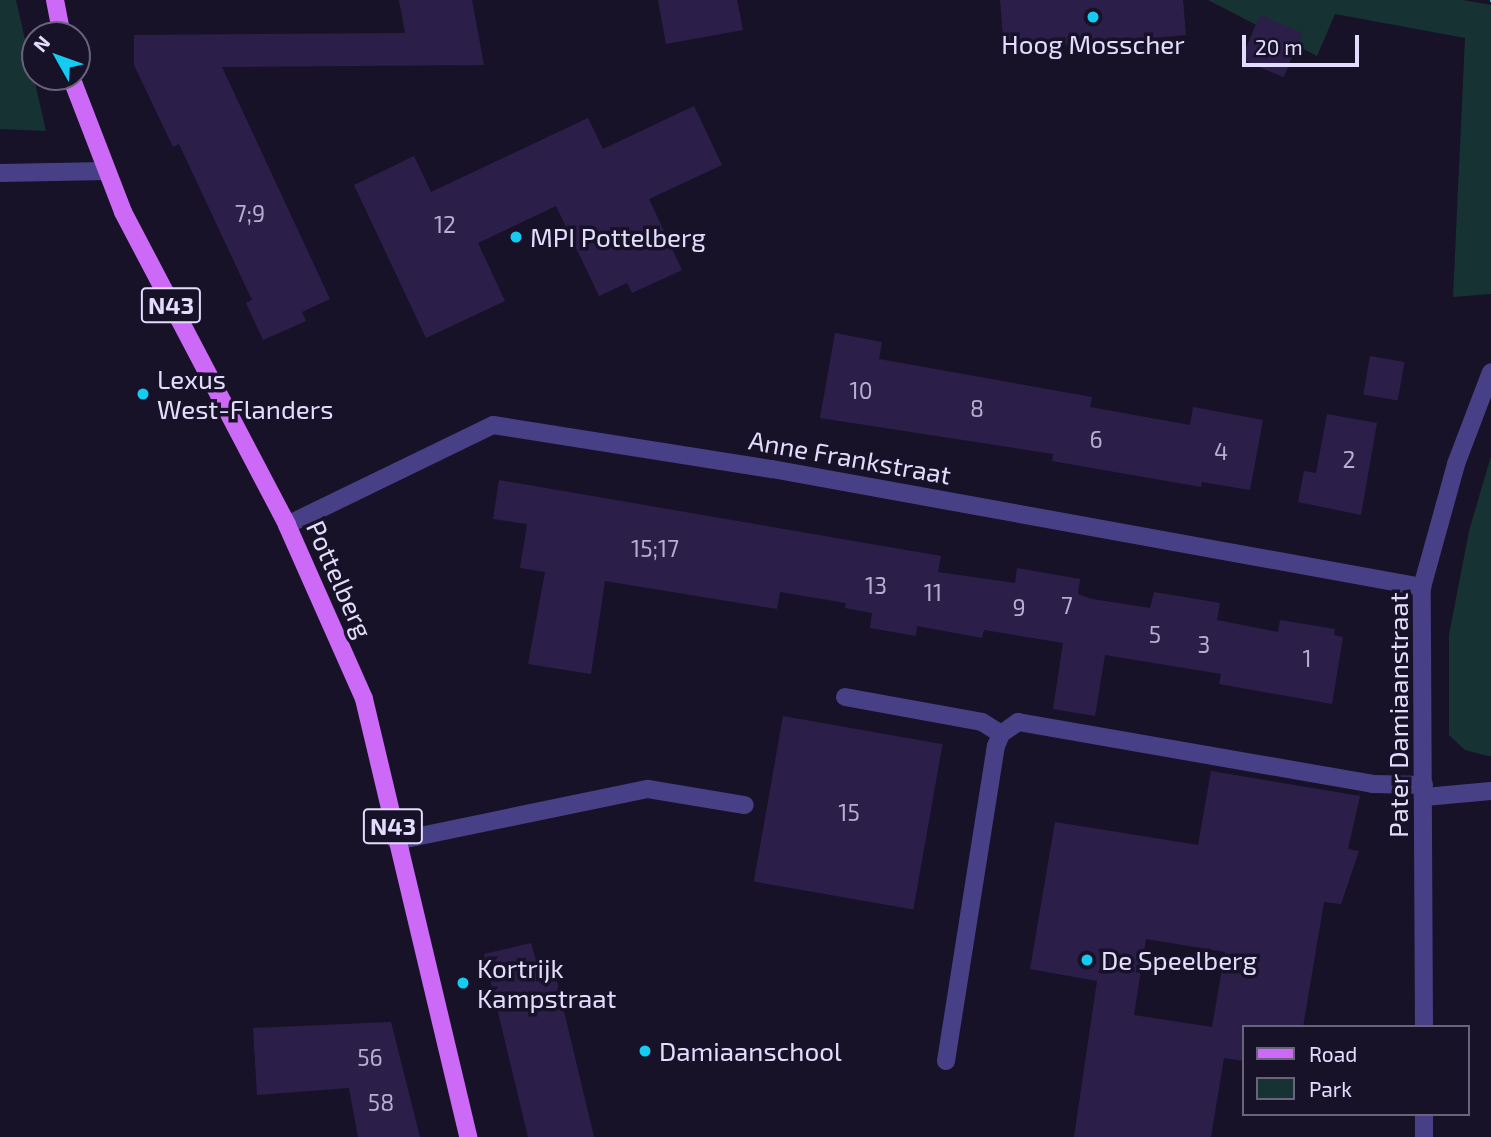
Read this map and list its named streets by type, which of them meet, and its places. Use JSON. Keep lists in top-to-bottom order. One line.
{"streets":{"main road":["N43","Pottelberg"],"street":["Anne Frankstraat","Pater Damiaanstraat"]},"crossings":[["Anne Frankstraat","Pottelberg"],["Anne Frankstraat","Pater Damiaanstraat"]],"places":["Hoog Mosscher","MPI Pottelberg","Lexus West-Flanders","De Speelberg","Kortrijk Kampstraat","Damiaanschool"],"house_numbers":["7;9","12","10","8","6","4","2","15;17","13","11","7","9","5","3","1","15","56","58"],"legend":["Road","Park"],"scale_bar":"20 m","north":"top left"}
